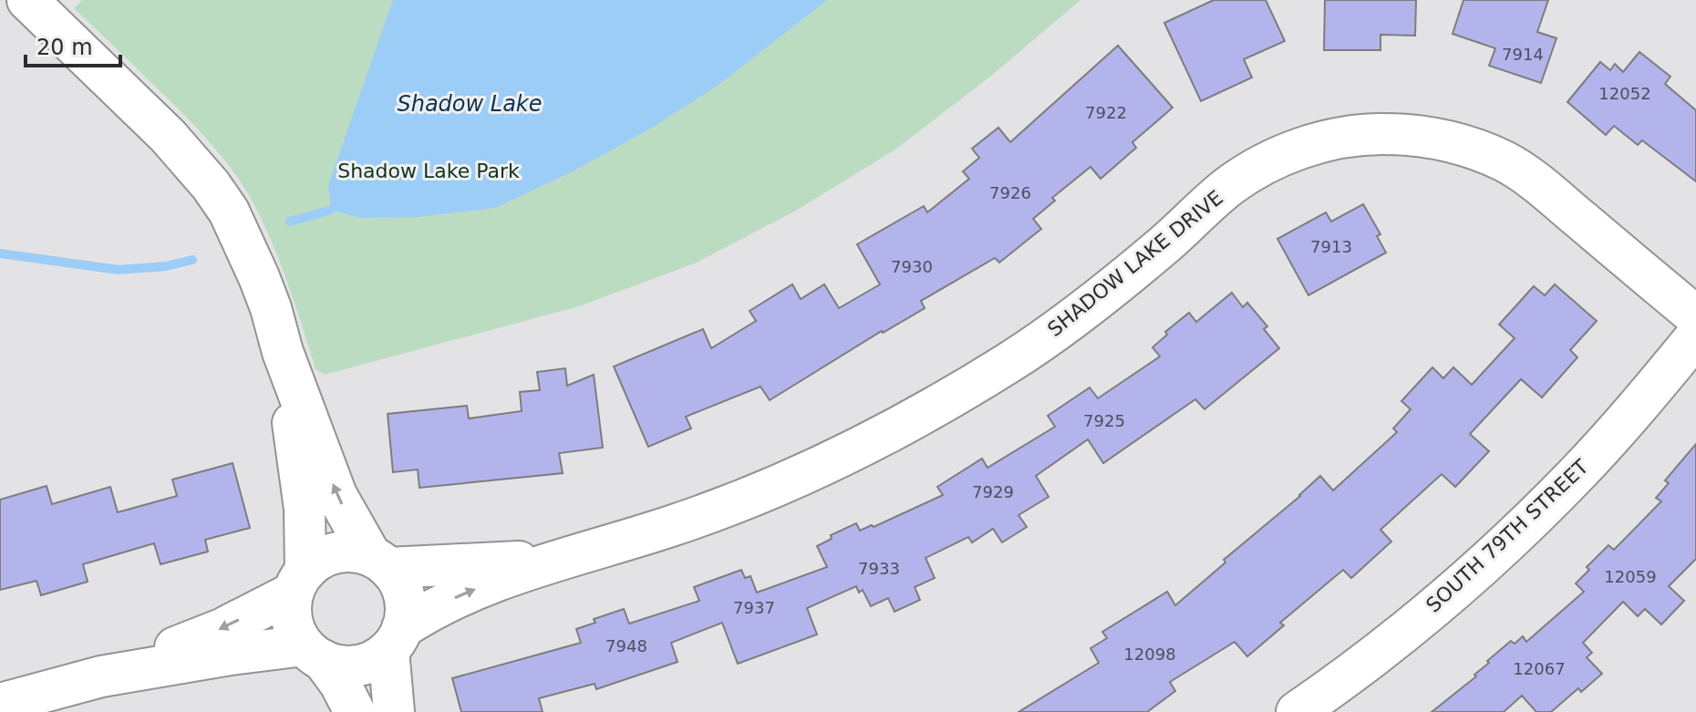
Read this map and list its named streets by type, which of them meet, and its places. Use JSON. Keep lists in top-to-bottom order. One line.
{"streets":{"street":["SHADOW LAKE DRIVE","SOUTH 79TH STREET"]},"water":["Shadow Lake"],"parks":["Shadow Lake Park"],"house_numbers":["7914","12052","7922","7926","7913","7930","7925","7929","7933","12059","7937","7948","12098","12067"],"scale_bar":"20 m"}
